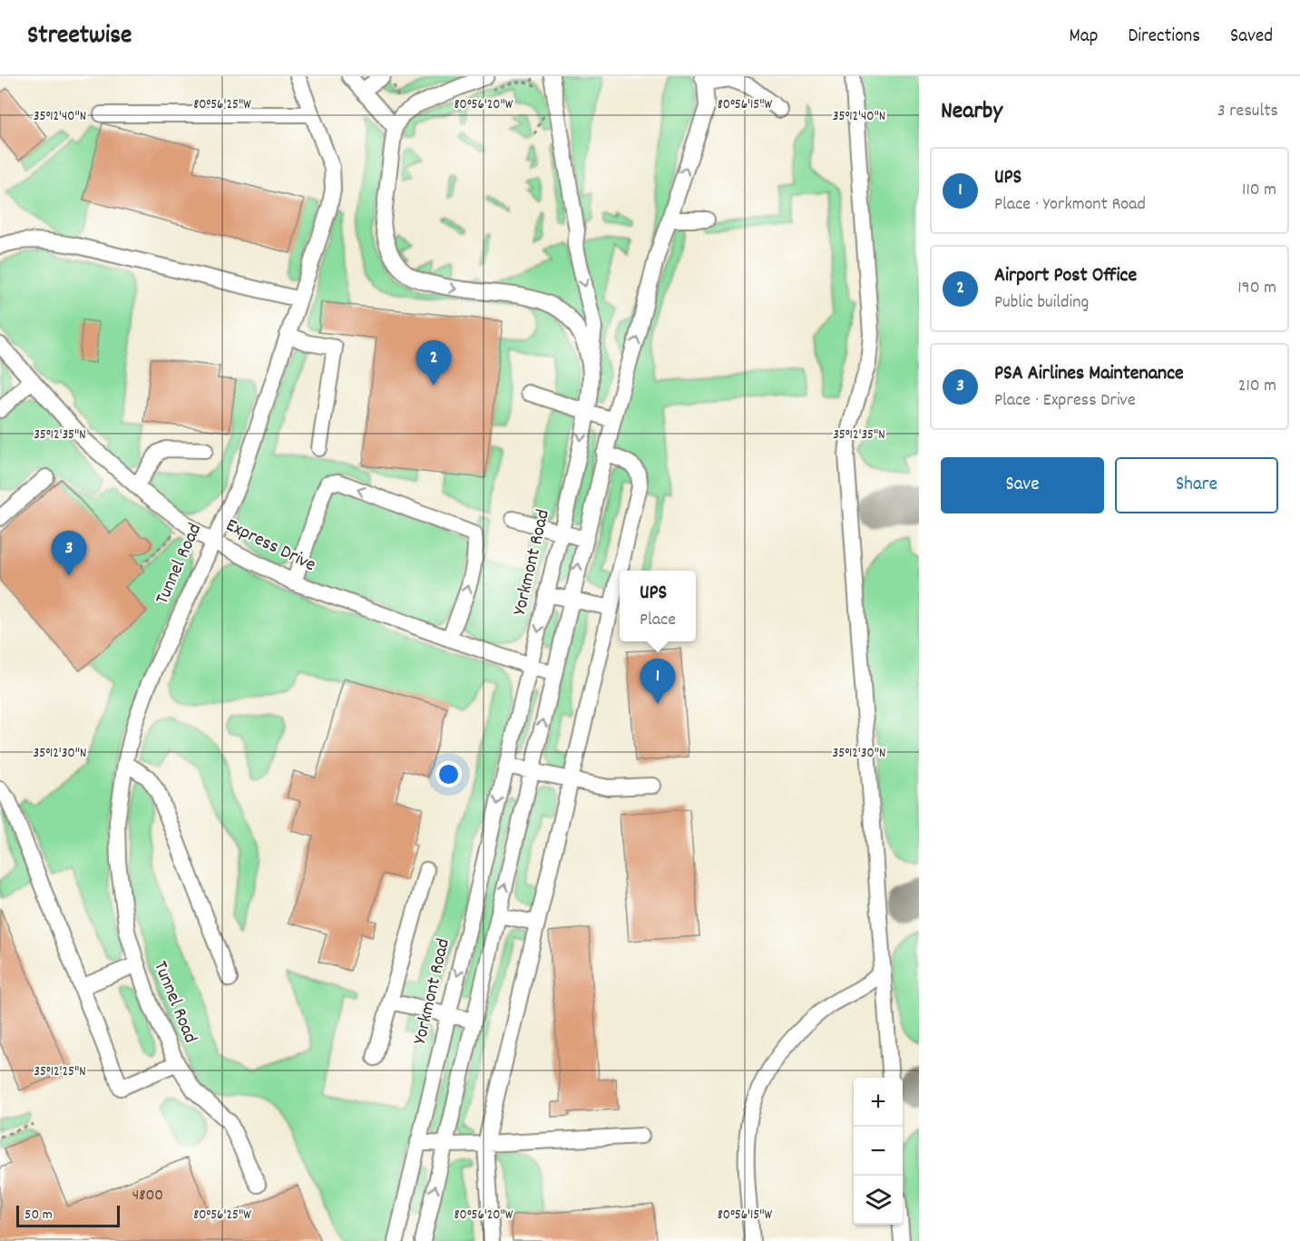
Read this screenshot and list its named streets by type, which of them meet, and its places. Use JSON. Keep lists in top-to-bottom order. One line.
{"streets":{"street":["Express Drive","Yorkmont Road","Tunnel Road"]},"crossings":[["Express Drive","Yorkmont Road"],["Express Drive","Tunnel Road"]],"house_numbers":["4800"],"scale_bar":"50 m","page":{"header":"Streetwise","nav":["Map","Directions","Saved"],"heading":["Nearby","3 results"],"list":[{"mark":"1","name":"UPS","note":"Place · Yorkmont Road","value":"110 m"},{"mark":"2","name":"Airport Post Office","note":"Public building","value":"190 m"},{"mark":"3","name":"PSA Airlines Maintenance","note":"Place · Express Drive","value":"210 m"}],"pins":["2","3","1"],"buttons":["Save","Share"],"popup":["UPS","Place"],"map_buttons":["+","−"],"scale":"50 m"},"coordinates":["80°56'25\"W","80°56'20\"W","80°56'15\"W","35°12'40\"N","35°12'35\"N","35°12'30\"N","35°12'25\"N"]}
